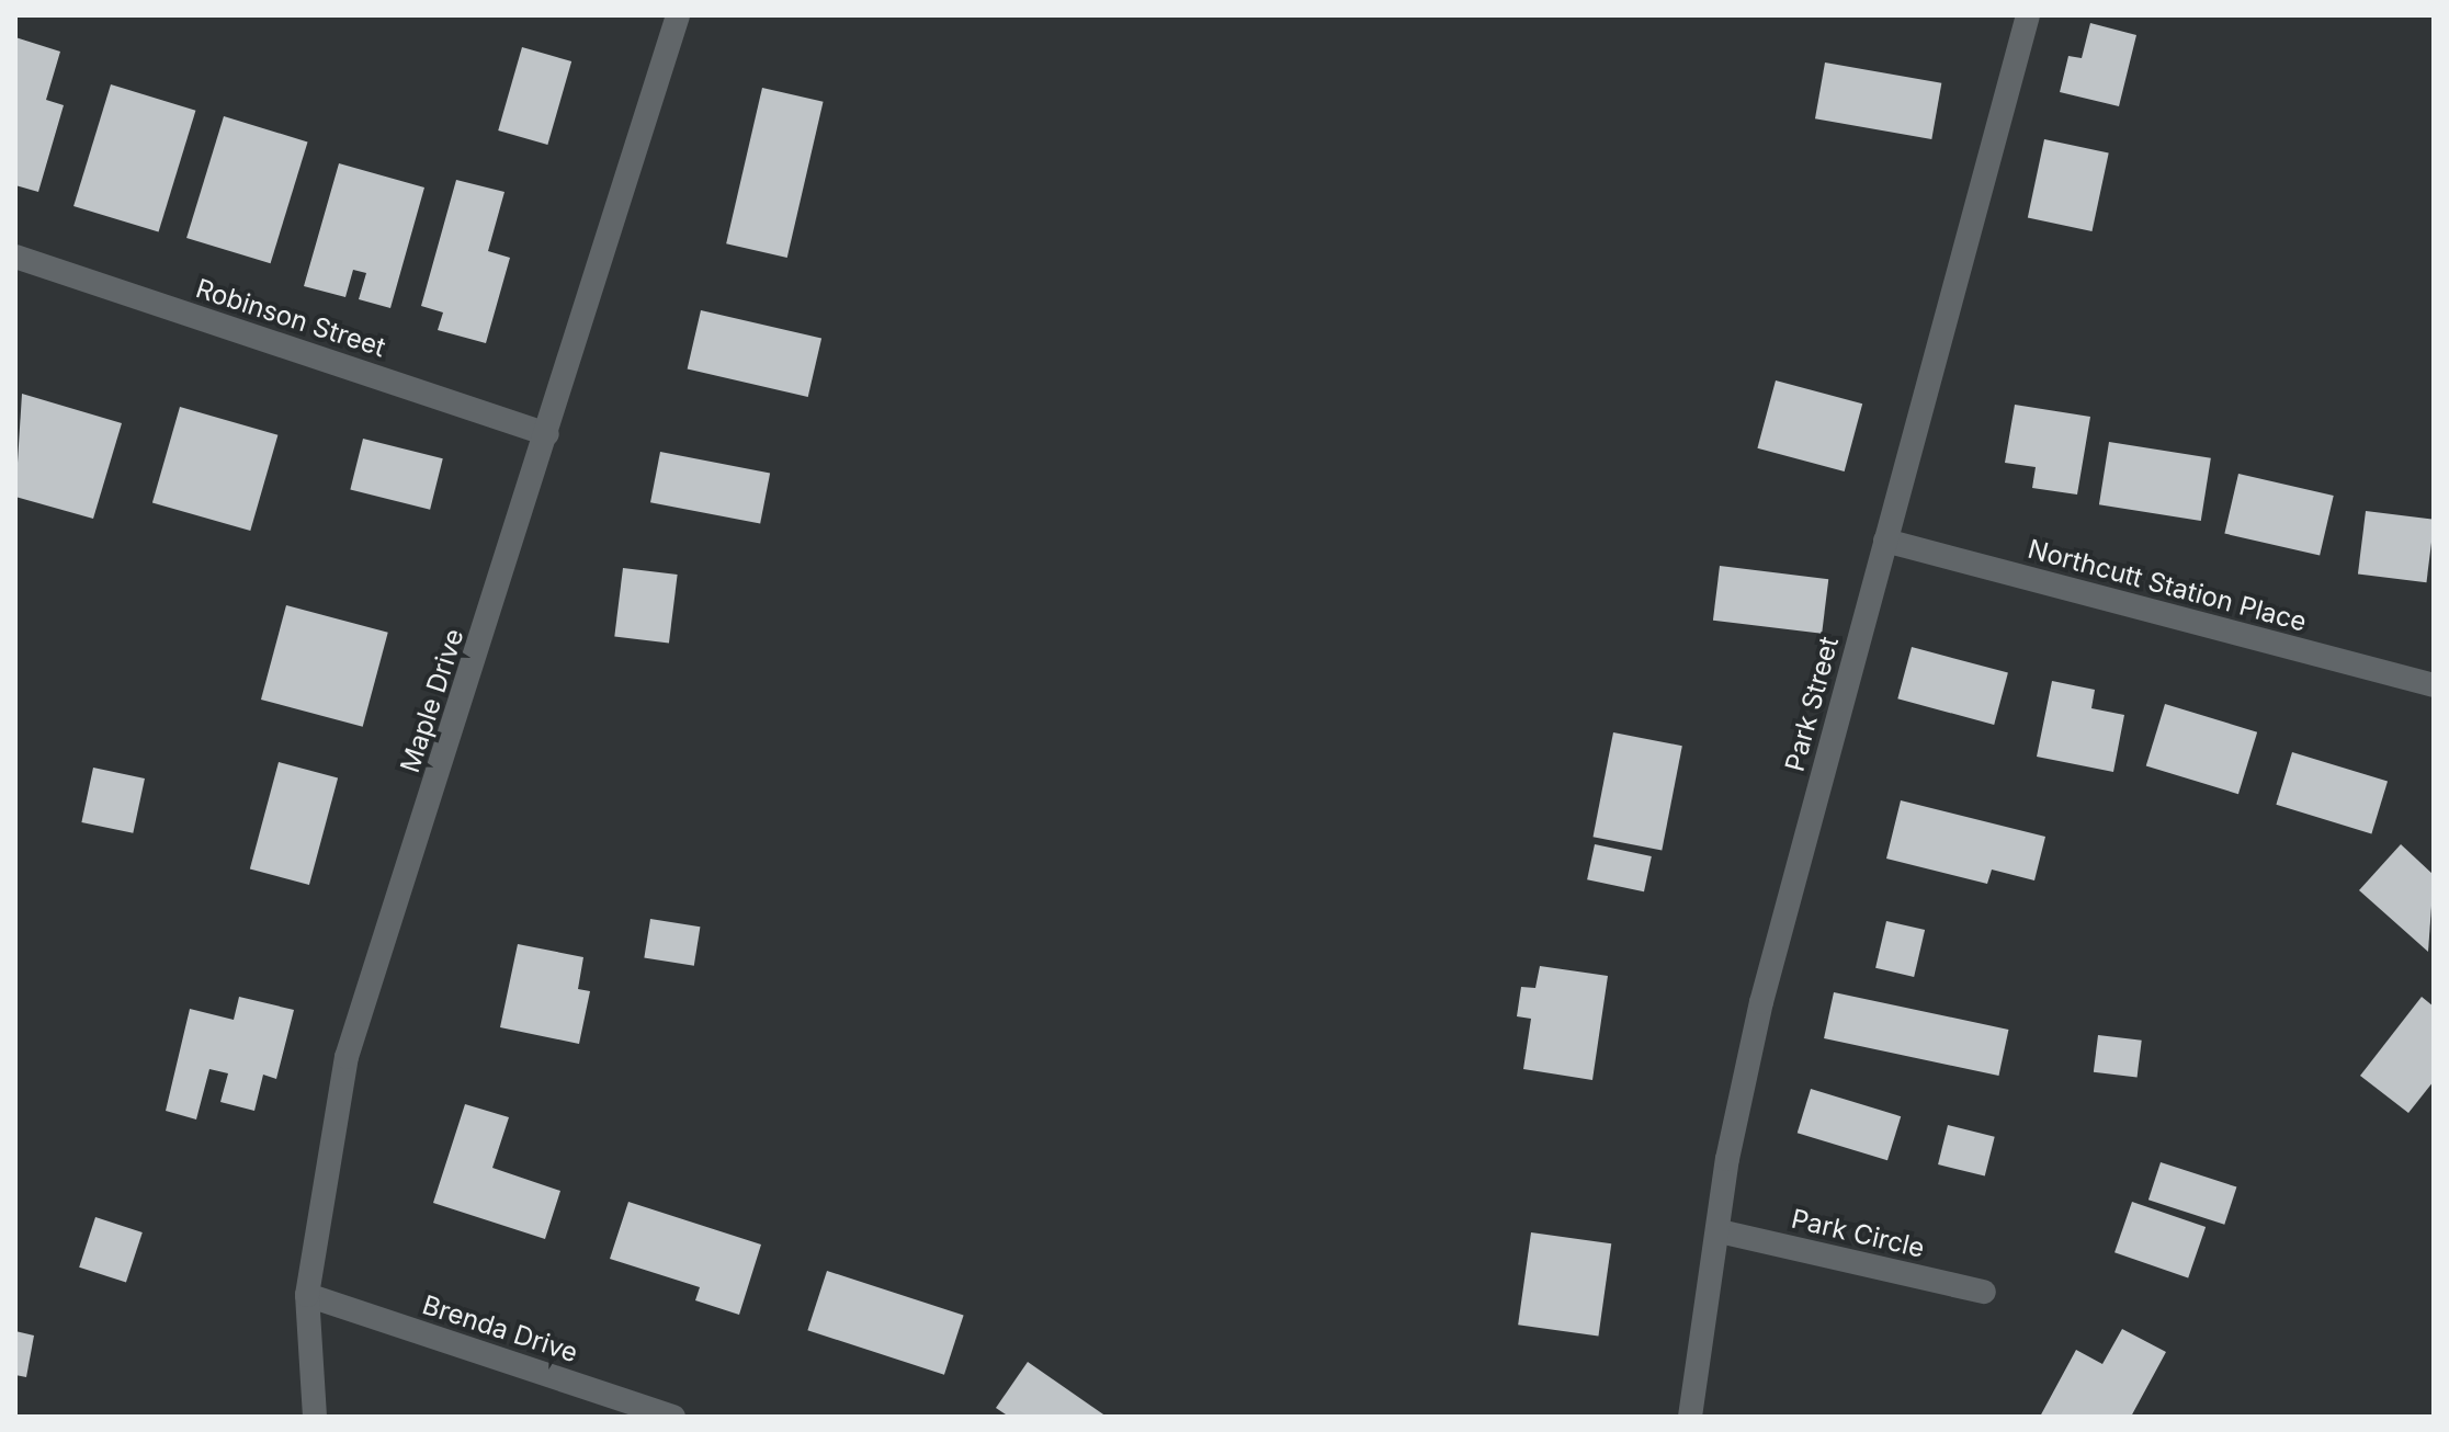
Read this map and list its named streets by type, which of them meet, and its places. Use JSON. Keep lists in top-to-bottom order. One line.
{"streets":{"street":["Robinson Street","Northcutt Station Place","Maple Drive","Park Street","Park Circle","Brenda Drive"]},"crossings":[["Robinson Street","Maple Drive"],["Northcutt Station Place","Park Street"],["Maple Drive","Brenda Drive"],["Park Street","Park Circle"]]}
